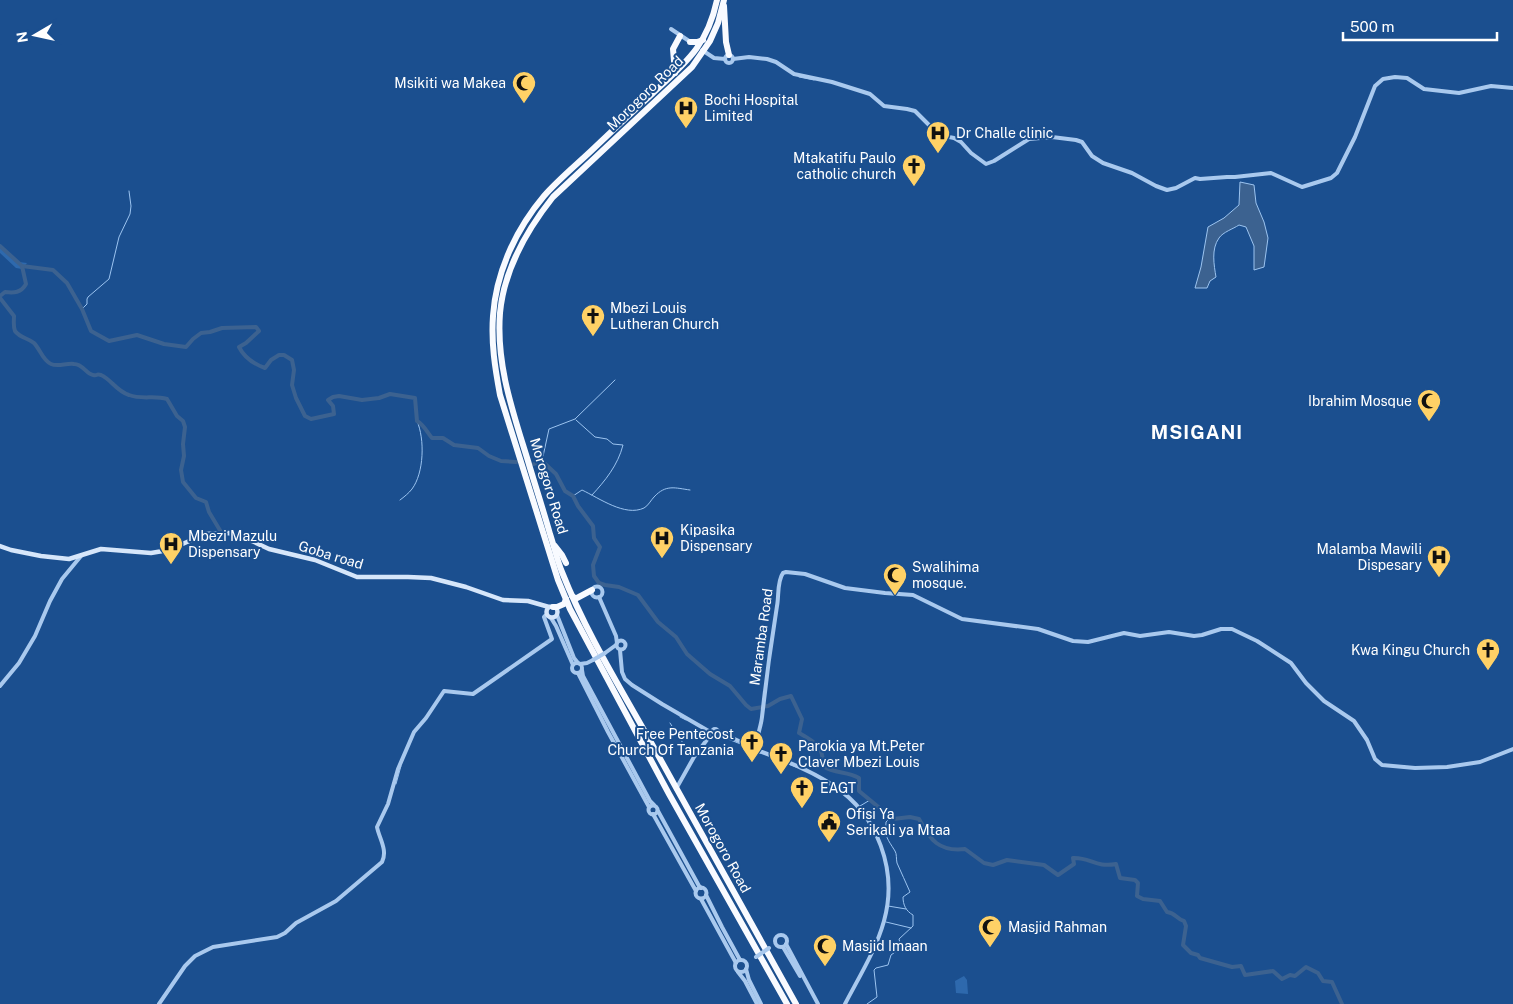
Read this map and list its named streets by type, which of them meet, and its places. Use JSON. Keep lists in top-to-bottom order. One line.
{"streets":{"highway":["Morogoro Road"],"main road":["Goba road"],"street":["Maramba Road"]},"districts":["MSIGANI"],"places":{"mosque":["Msikiti wa Makea","Ibrahim Mosque","Swalihima mosque.","Masjid Rahman","Masjid Imaan"],"hospital":["Bochi Hospital Limited","Dr Challe clinic","Kipasika Dispensary","Mbezi Mazulu Dispensary","Malamba Mawili Dispesary"],"church":["Mtakatifu Paulo catholic church","Mbezi Louis Lutheran Church","Kwa Kingu Church","Free Pentecost Church Of Tanzania","Parokia ya Mt.Peter Claver Mbezi Louis","EAGT"],"public building":["Ofisi Ya Serikali ya Mtaa"]},"scale_bar":"500 m","north":"left"}
